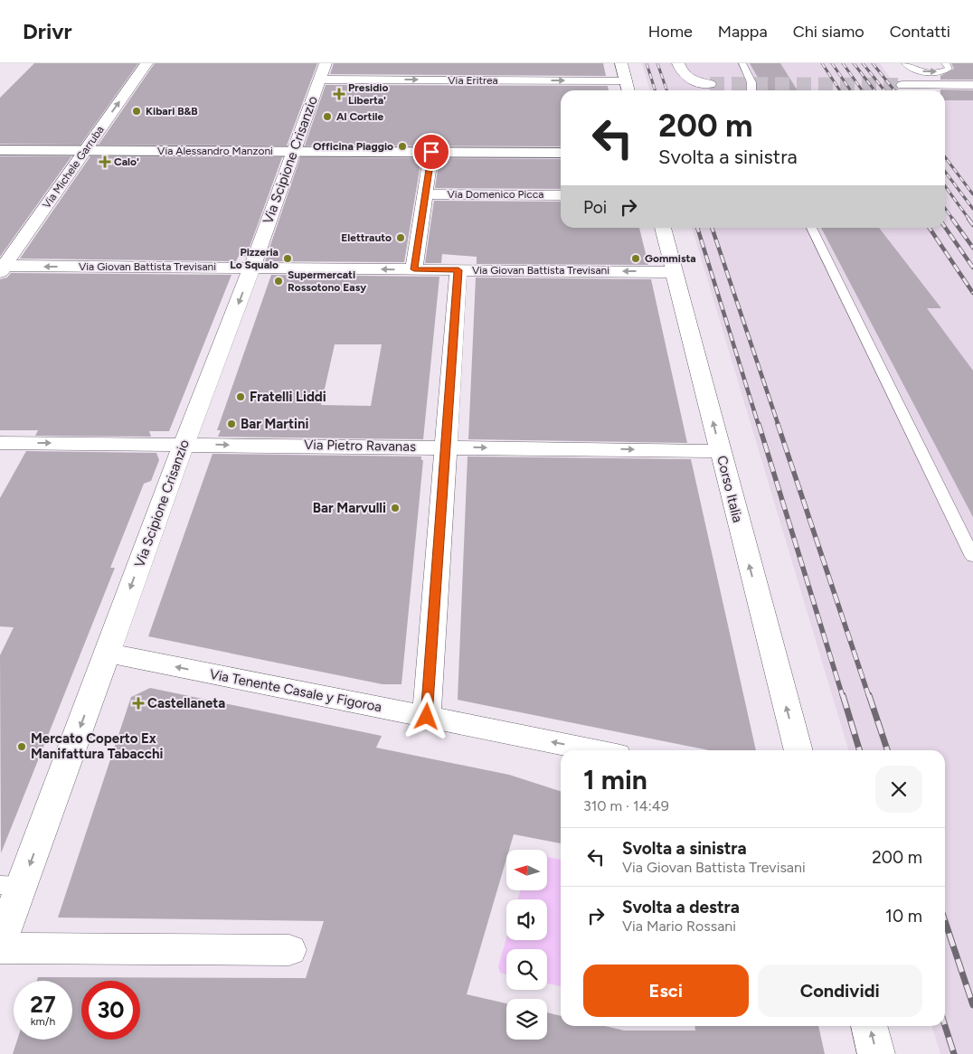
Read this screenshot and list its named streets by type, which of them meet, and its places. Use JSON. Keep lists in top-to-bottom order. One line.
{"streets":{"street":["Via Eritrea","Via Alessandro Manzoni","Via Scipione Crisanzio","Via Michele Garruba","Via Domenico Picca","Via Giovan Battista Trevisani","Via Pietro Ravanas","Corso Italia","Via Tenente Casale y Figoroa"]},"crossings":[["Via Eritrea","Via Scipione Crisanzio"],["Via Alessandro Manzoni","Via Scipione Crisanzio"],["Via Alessandro Manzoni","Via Michele Garruba"],["Via Scipione Crisanzio","Via Giovan Battista Trevisani"],["Via Scipione Crisanzio","Via Pietro Ravanas"],["Via Scipione Crisanzio","Via Tenente Casale y Figoroa"],["Via Michele Garruba","Via Giovan Battista Trevisani"],["Via Giovan Battista Trevisani","Corso Italia"],["Via Pietro Ravanas","Corso Italia"]],"one_way":["Via Eritrea","Via Scipione Crisanzio","Via Michele Garruba","Via Giovan Battista Trevisani","Via Pietro Ravanas","Corso Italia","Via Tenente Casale y Figoroa"],"places":{"health":["Presidio Liberta'","Calo'","Castellaneta"],"other":["Kibari B&B","Al Cortile","Officina Piaggio","Elettrauto","Pizzeria Lo Squalo","Gommista","Supermercati Rossotono Easy","Fratelli Liddi","Bar Martini","Bar Marvulli","Mercato Coperto Ex Manifattura Tabacchi"]},"north":"left","page":{"header":"Drivr","nav":["Home","Mappa","Chi siamo","Contatti"],"turn":["200 m","Svolta a sinistra"],"then":"Poi","heading":["1 min","310 m · 14:49"],"list":[{"name":"Svolta a sinistra","note":"Via Giovan Battista Trevisani","value":"200 m"},{"name":"Svolta a destra","note":"Via Mario Rossani","value":"10 m"}],"buttons":["Esci","Condividi"],"speed":"27 km/h","limit":"30"}}
